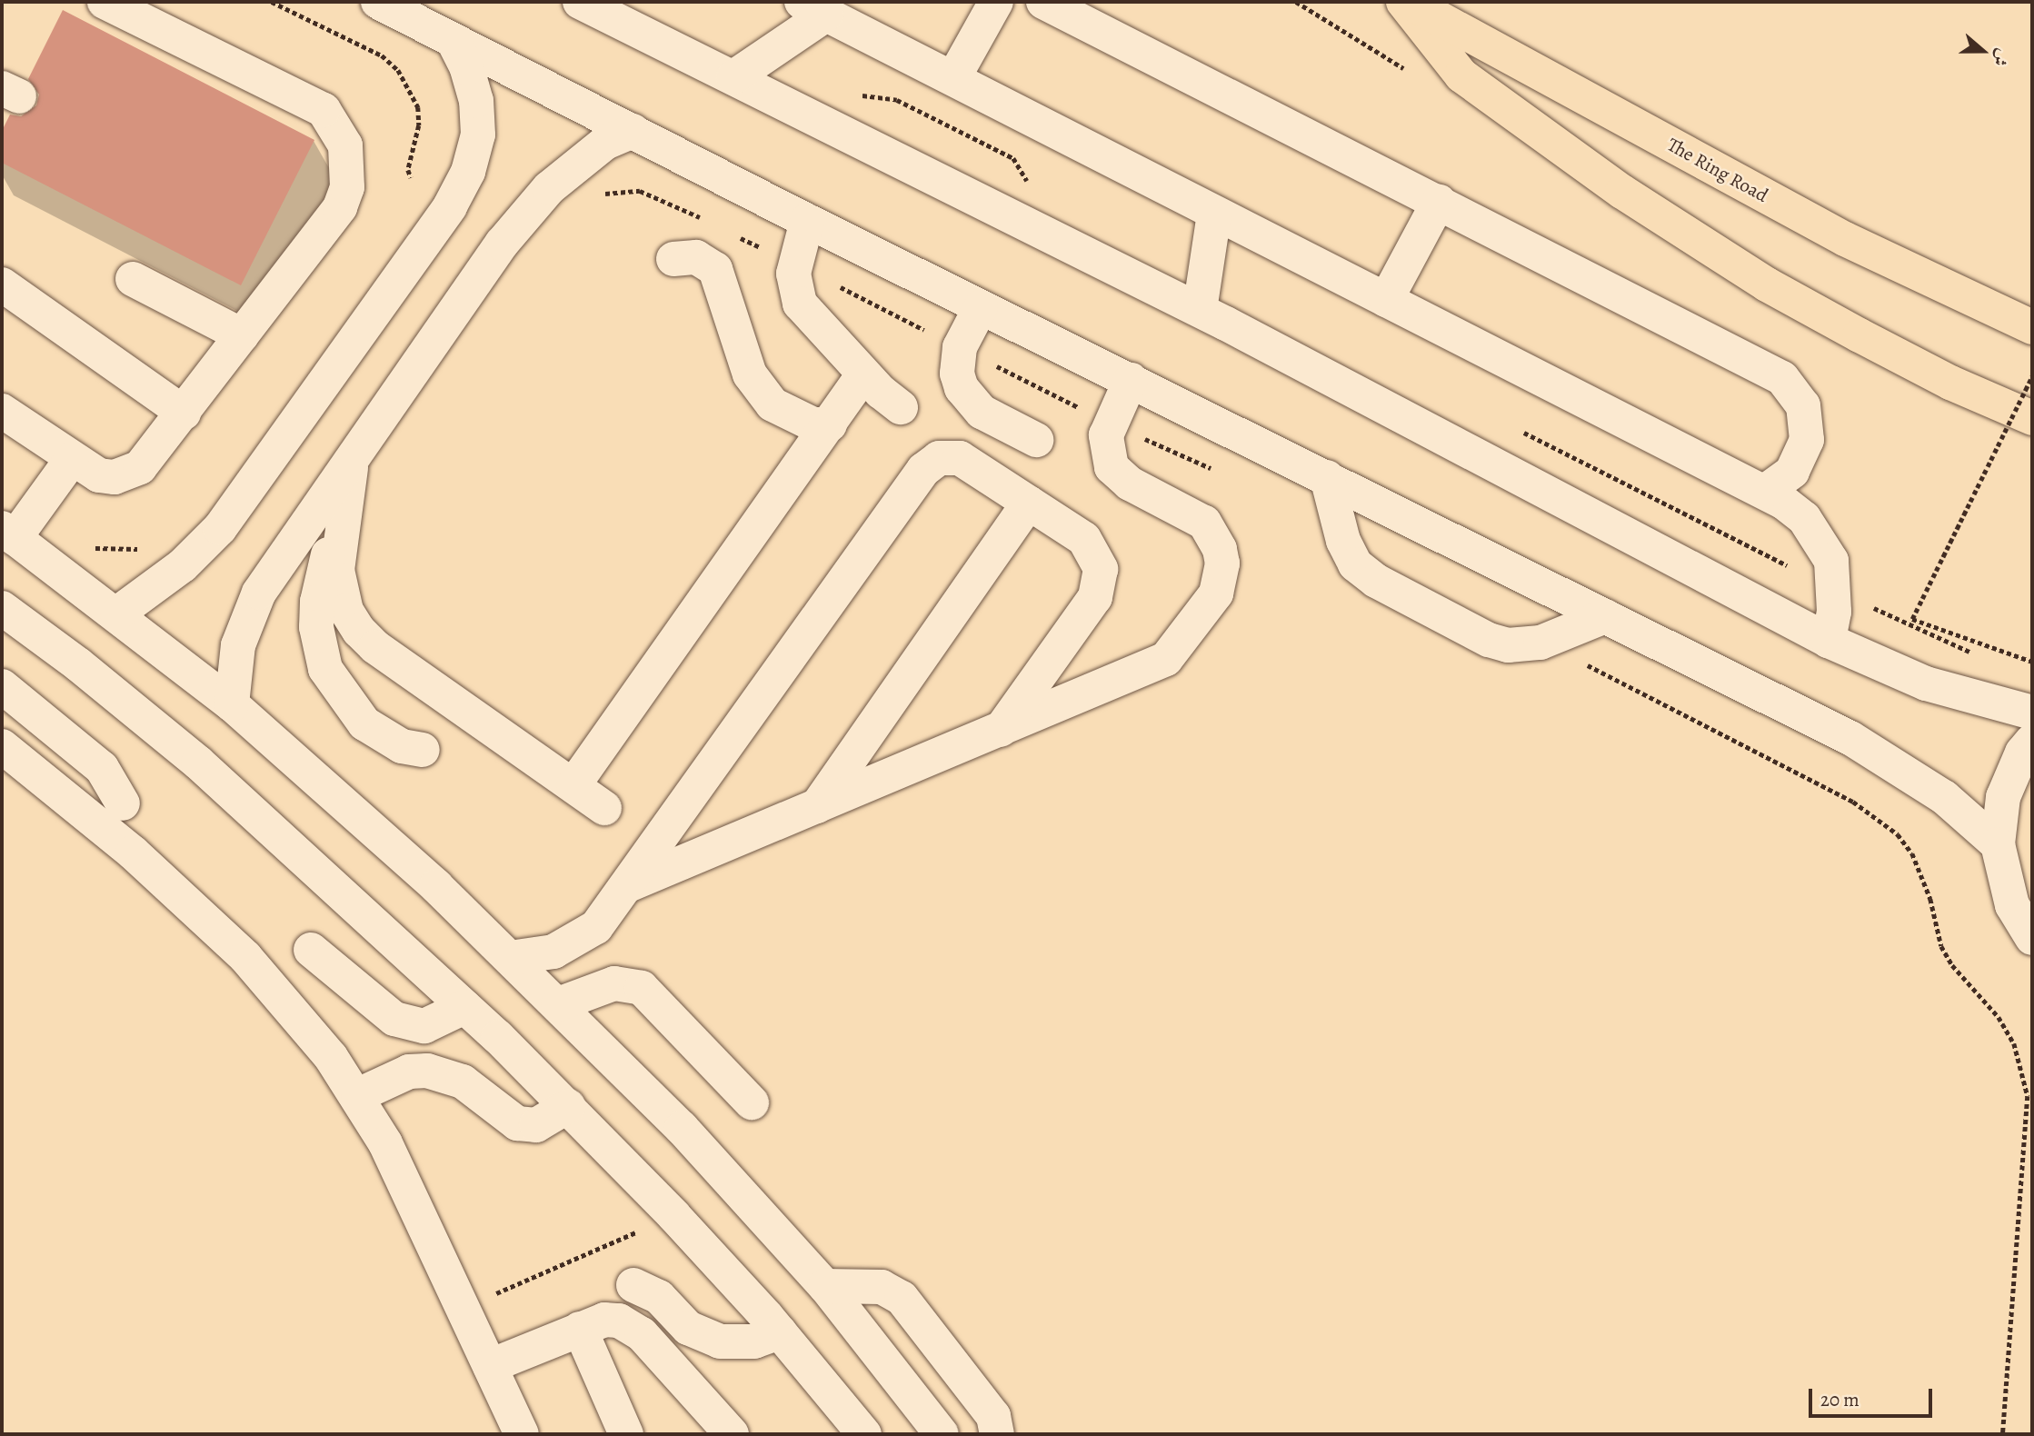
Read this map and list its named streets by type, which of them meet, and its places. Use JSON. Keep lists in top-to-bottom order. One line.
{"streets":{"highway":["The Ring Road"]},"scale_bar":"20 m","north":"right"}
